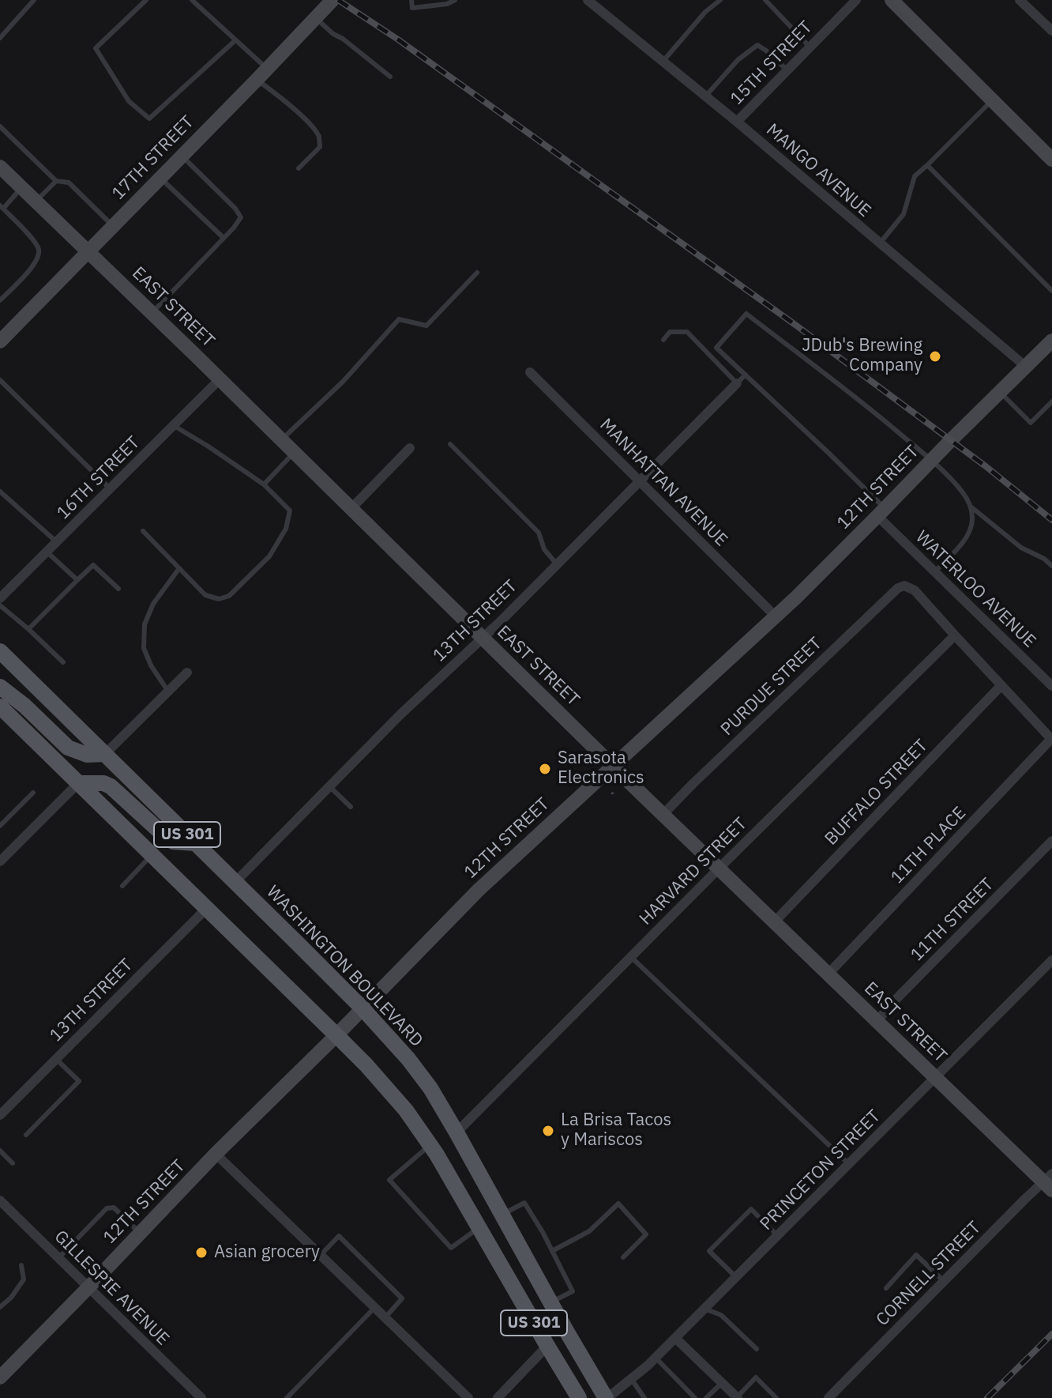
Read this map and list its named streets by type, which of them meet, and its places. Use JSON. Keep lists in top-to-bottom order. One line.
{"streets":{"main road":["US 301","WASHINGTON BOULEVARD"],"street":["15TH STREET","17TH STREET","MANGO AVENUE","EAST STREET","16TH STREET","MANHATTAN AVENUE","12TH STREET","WATERLOO AVENUE","13TH STREET","PURDUE STREET","BUFFALO STREET","11TH PLACE","HARVARD STREET","11TH STREET","PRINCETON STREET","CORNELL STREET","GILLESPIE AVENUE"]},"crossings":[["15TH STREET","MANGO AVENUE"],["17TH STREET","EAST STREET"],["MANGO AVENUE","12TH STREET"],["EAST STREET","16TH STREET"],["EAST STREET","12TH STREET"],["EAST STREET","13TH STREET"],["EAST STREET","PURDUE STREET"],["EAST STREET","BUFFALO STREET"],["EAST STREET","11TH PLACE"],["EAST STREET","HARVARD STREET"],["EAST STREET","11TH STREET"],["EAST STREET","PRINCETON STREET"],["EAST STREET","CORNELL STREET"],["MANHATTAN AVENUE","12TH STREET"],["MANHATTAN AVENUE","13TH STREET"],["12TH STREET","WATERLOO AVENUE"],["12TH STREET","US 301"],["12TH STREET","WASHINGTON BOULEVARD"],["12TH STREET","GILLESPIE AVENUE"],["13TH STREET","US 301"],["13TH STREET","WASHINGTON BOULEVARD"],["PURDUE STREET","HARVARD STREET"],["HARVARD STREET","WASHINGTON BOULEVARD"],["WASHINGTON BOULEVARD","PRINCETON STREET"]],"places":["JDub's Brewing Company","Sarasota Electronics","La Brisa Tacos y Mariscos","Asian grocery"]}
